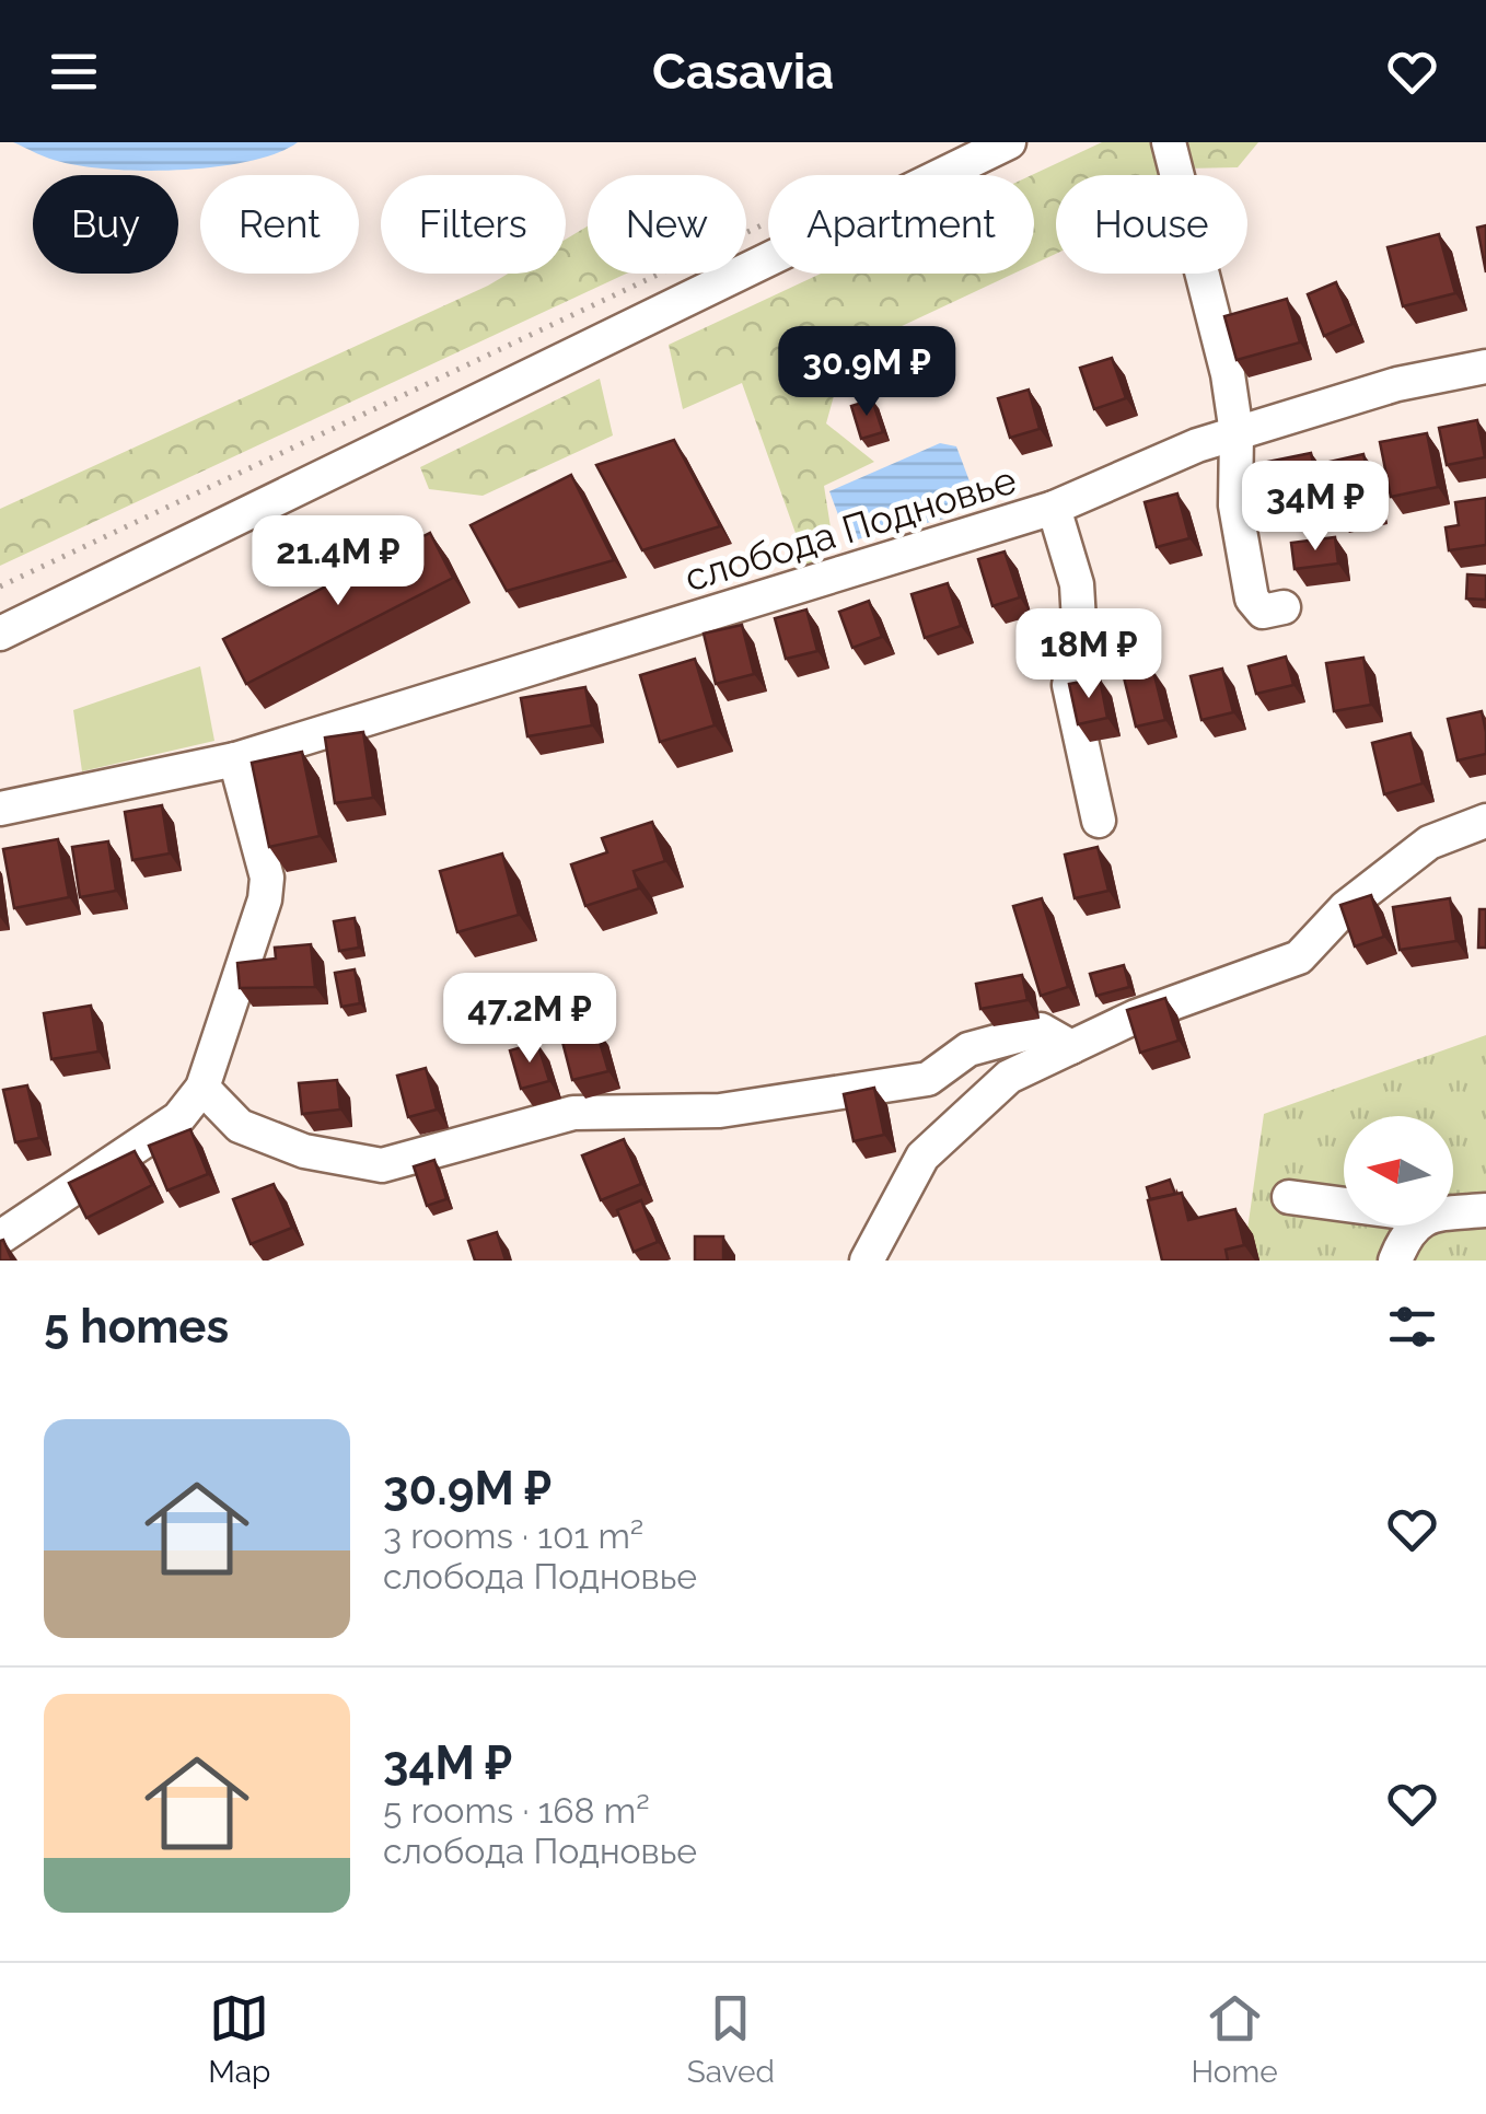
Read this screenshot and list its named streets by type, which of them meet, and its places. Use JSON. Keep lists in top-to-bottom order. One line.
{"streets":{"street":["слобода Подновье"]},"north":"left","page":{"header":"Casavia","chip":["Buy","Rent","Filters","New","Apartment","House"],"price":["30.9M ₽","34M ₽","21.4M ₽","18M ₽","47.2M ₽"],"heading":"5 homes","list":[{"name":"30.9M ₽","note":"3 rooms · 101 m² · слобода Подновье"},{"name":"34M ₽","note":"5 rooms · 168 m² · слобода Подновье"}],"tabs":["Map","Saved","Home"]}}
